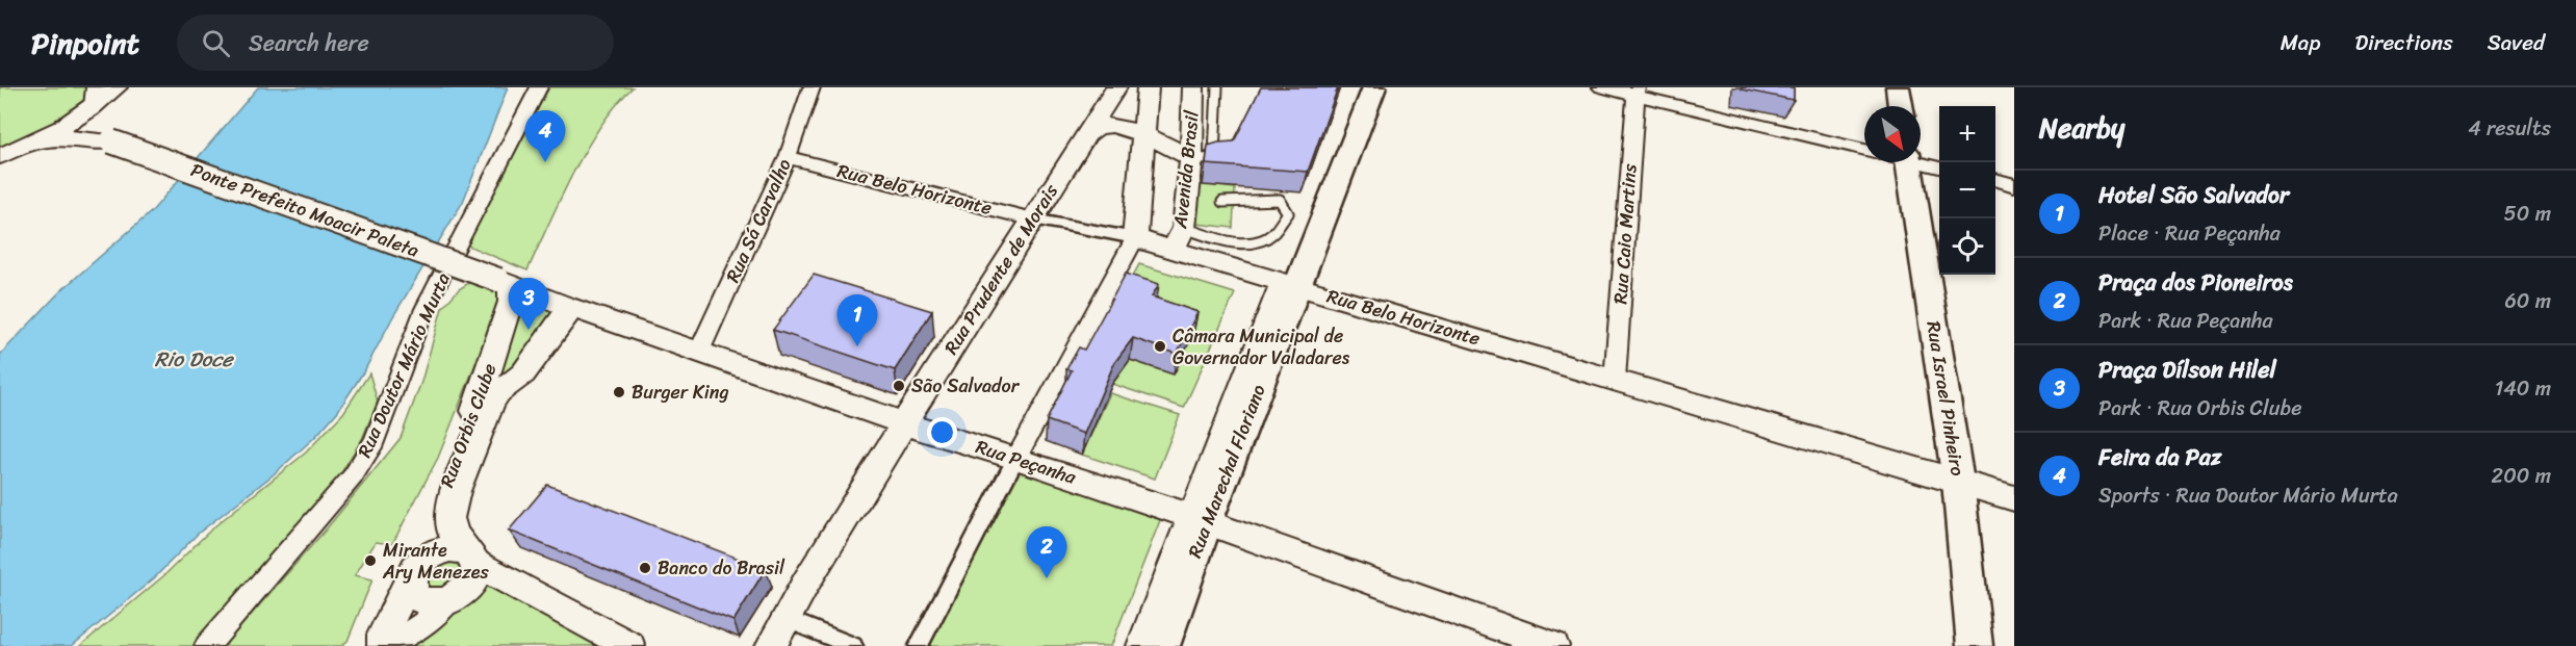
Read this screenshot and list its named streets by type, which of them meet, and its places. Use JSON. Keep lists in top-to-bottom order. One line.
{"streets":{"main road":["Rua Israel Pinheiro","Rua Marechal Floriano"],"street":["Avenida Brasil","Rua Belo Horizonte","Ponte Prefeito Moacir Paleta","Rua Sá Carvalho","Rua Caio Martins","Rua Prudente de Morais","Rua Doutor Mário Murta","Rua Orbis Clube","Rua Peçanha"]},"crossings":[["Avenida Brasil","Rua Belo Horizonte"],["Rua Belo Horizonte","Rua Sá Carvalho"],["Rua Belo Horizonte","Rua Caio Martins"],["Rua Belo Horizonte","Rua Prudente de Morais"],["Rua Belo Horizonte","Rua Israel Pinheiro"],["Rua Belo Horizonte","Rua Marechal Floriano"],["Ponte Prefeito Moacir Paleta","Rua Orbis Clube"],["Ponte Prefeito Moacir Paleta","Rua Peçanha"],["Rua Sá Carvalho","Rua Peçanha"],["Rua Prudente de Morais","Rua Peçanha"],["Rua Orbis Clube","Rua Peçanha"],["Rua Peçanha","Rua Marechal Floriano"]],"water":["Rio Doce"],"places":["Câmara Municipal de Governador Valadares","São Salvador","Burger King","Mirante Ary Menezes","Banco do Brasil"],"north":"bottom right","page":{"header":"Pinpoint","search":"Search here","nav":["Map","Directions","Saved"],"heading":["Nearby","4 results"],"map_buttons":["+","−"],"pins":["4","3","1","2"],"list":[{"mark":"1","name":"Hotel São Salvador","note":"Place · Rua Peçanha","value":"50 m"},{"mark":"2","name":"Praça dos Pioneiros","note":"Park · Rua Peçanha","value":"60 m"},{"mark":"3","name":"Praça Dílson Hilel","note":"Park · Rua Orbis Clube","value":"140 m"},{"mark":"4","name":"Feira da Paz","note":"Sports · Rua Doutor Mário Murta","value":"200 m"}]}}
